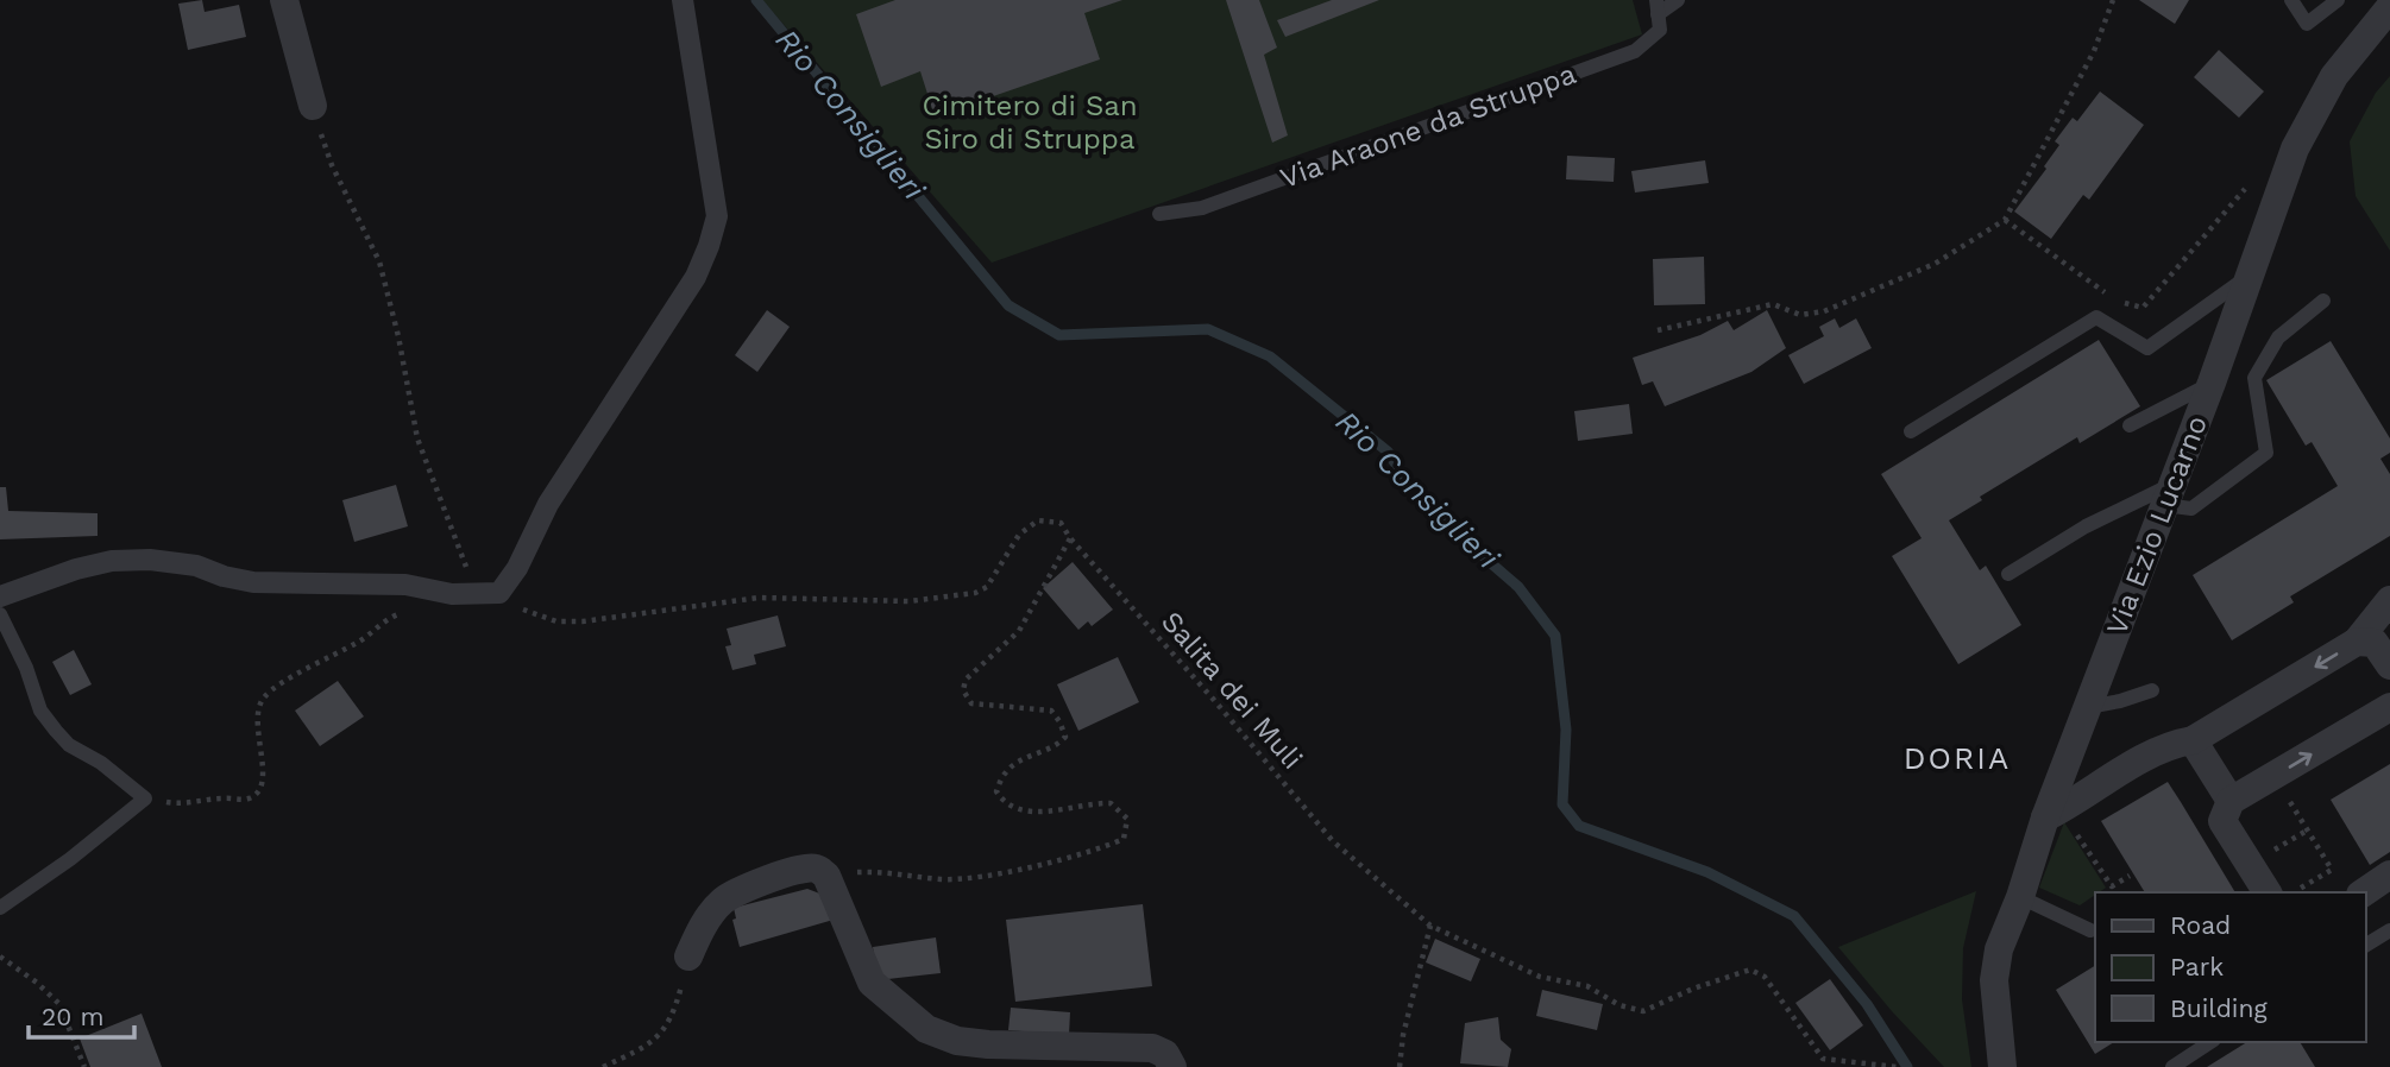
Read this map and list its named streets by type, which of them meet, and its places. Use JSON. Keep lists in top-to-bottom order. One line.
{"streets":{"street":["Via Ezio Lucarno"],"lane":["Via Araone da Struppa"],"path":["Salita dei Muli"]},"districts":["DORIA"],"water":["Rio Consiglieri"],"parks":["Cimitero di San Siro di Struppa"],"legend":["Road","Park","Building"],"scale_bar":"20 m"}
